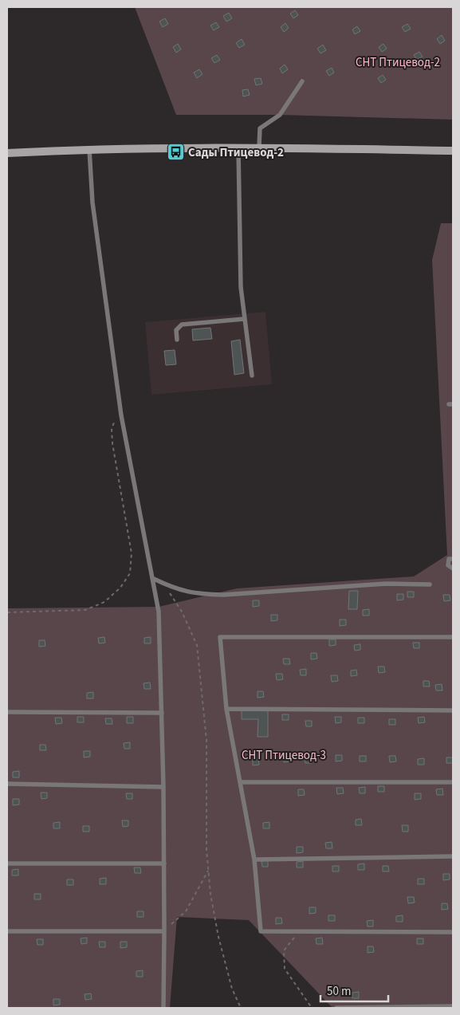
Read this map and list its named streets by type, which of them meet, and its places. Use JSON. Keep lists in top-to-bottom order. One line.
{"parks":["СНТ Птицевод-2","СНТ Птицевод-3"],"places":{"bus stop":["Сады Птицевод-2"]},"scale_bar":"50 m"}
